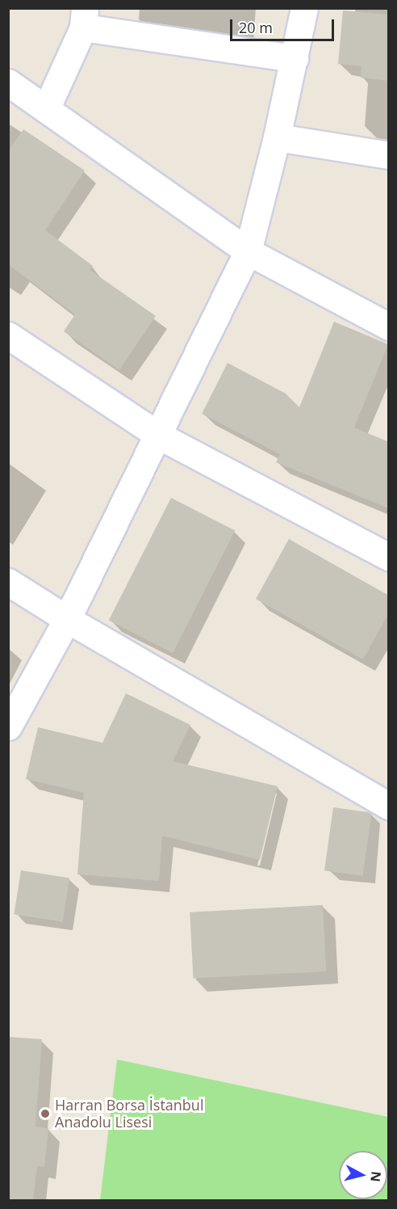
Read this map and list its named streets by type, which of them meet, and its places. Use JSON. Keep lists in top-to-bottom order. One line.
{"places":["Harran Borsa İstanbul Anadolu Lisesi"],"scale_bar":"20 m","north":"right"}
